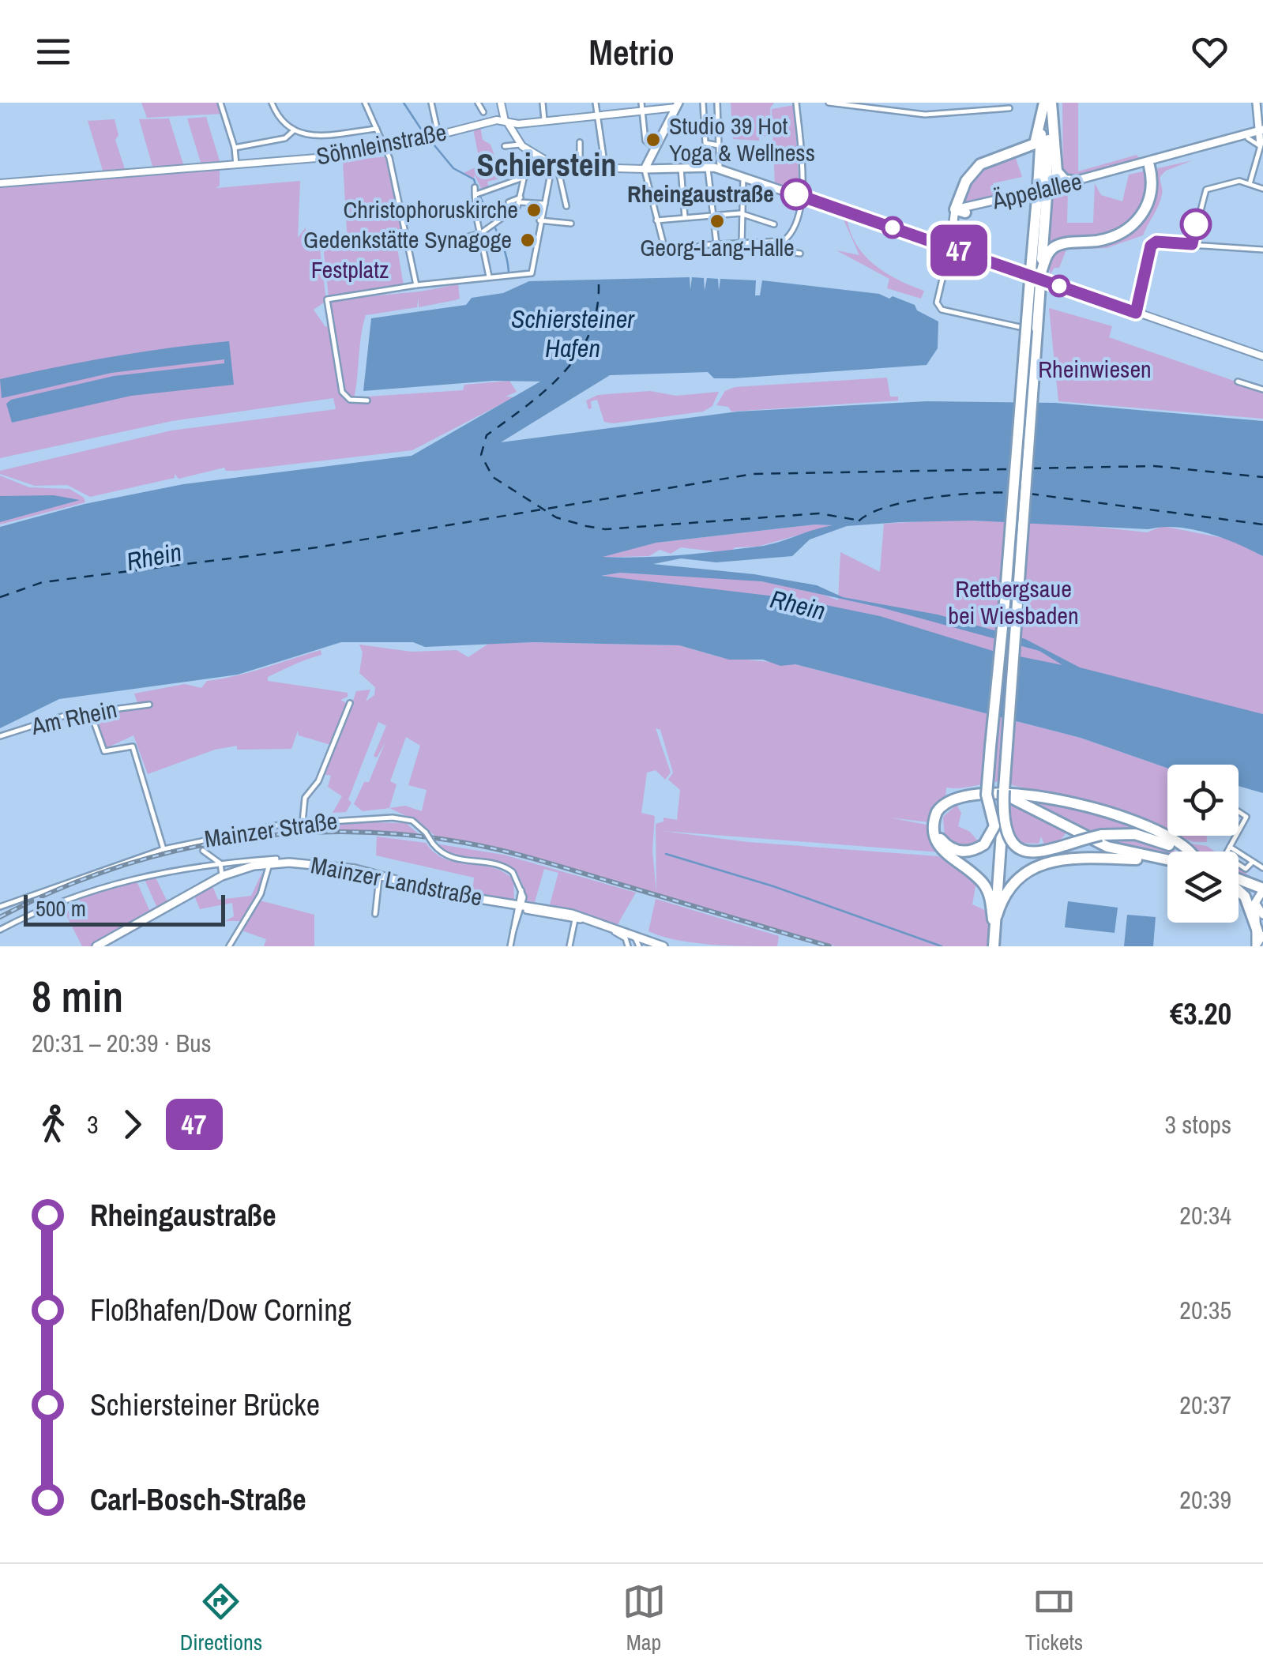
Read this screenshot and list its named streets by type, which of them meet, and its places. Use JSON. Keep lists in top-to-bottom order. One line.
{"streets":{"main road":["Äppelallee","Mainzer Landstraße"],"street":["Söhnleinstraße","Am Rhein","Mainzer Straße"]},"districts":["Schierstein"],"water":["Schiersteiner Hafen","Rhein"],"parks":["Festplatz","Rheinwiesen","Rettbergsaue bei Wiesbaden"],"places":["Studio 39 Hot Yoga & Wellness","Rheingaustraße","Christophoruskirche","Georg-Lang-Halle","Gedenkstätte Synagoge"],"lines":["bus line 47"],"scale_bar":"500 m","page":{"header":"Metrio","on_map":"47","scale":"500 m","heading":["8 min","20:31 – 20:39 · Bus","€3.20"],"legs":["3","47","3 stops"],"list":[{"name":"Rheingaustraße","value":"20:34"},{"name":"Floßhafen/Dow Corning","value":"20:35"},{"name":"Schiersteiner Brücke","value":"20:37"},{"name":"Carl-Bosch-Straße","value":"20:39"}],"tabs":["Directions","Map","Tickets"]}}
